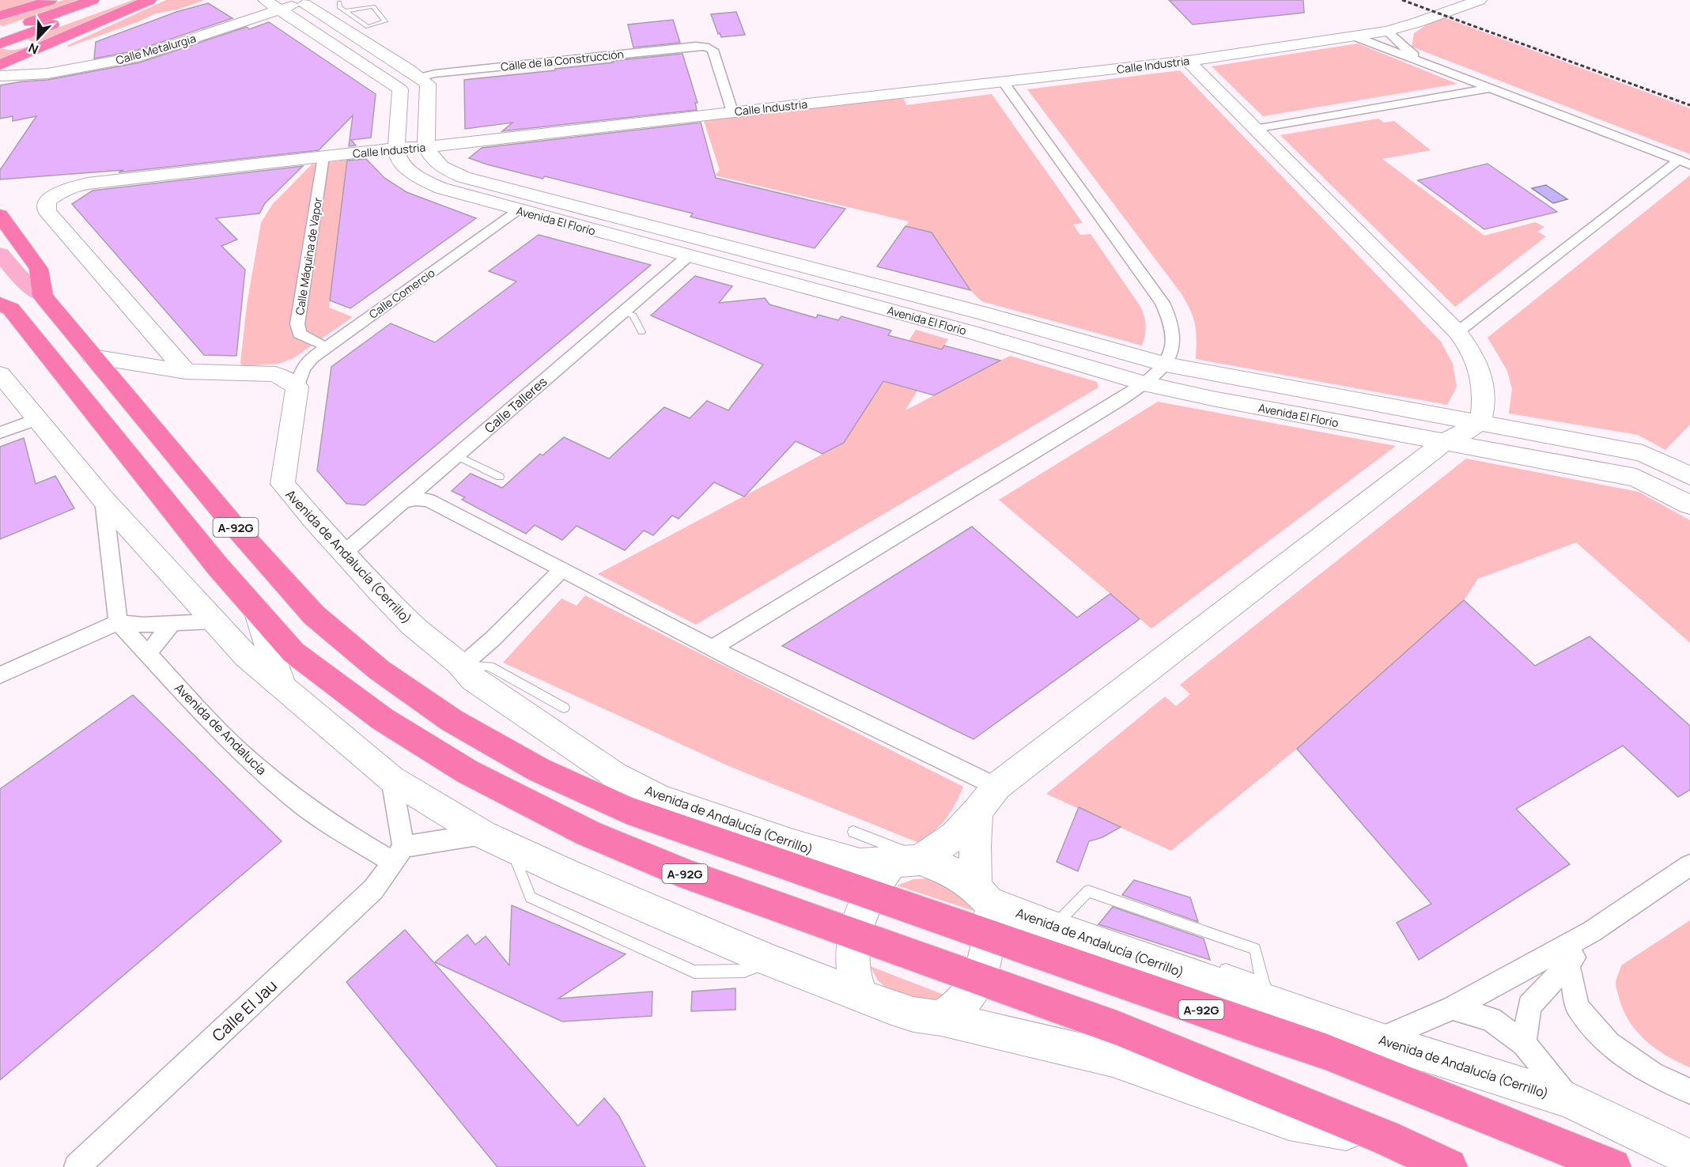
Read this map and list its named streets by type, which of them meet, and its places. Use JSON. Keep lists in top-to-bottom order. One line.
{"streets":{"highway":["A-92G","Avenida de Andalucía (Cerrillo)"],"main road":["Calle Metalurgia","Calle Industria","Avenida El Florío"],"street":["Calle de la Construcción","Calle Máquina de Vapor","Calle Comercio","Calle Talleres","Avenida de Andalucía","Calle El Jau"]},"crossings":[["Calle de la Construcción","Calle Industria"],["Calle Industria","Avenida El Florío"],["Calle Industria","Calle Máquina de Vapor"],["Avenida El Florío","Calle Comercio"],["Avenida El Florío","Calle Talleres"],["Calle Comercio","Avenida de Andalucía (Cerrillo)"],["Calle Talleres","Avenida de Andalucía (Cerrillo)"],["Avenida de Andalucía","Calle El Jau"]],"north":"bottom left"}
